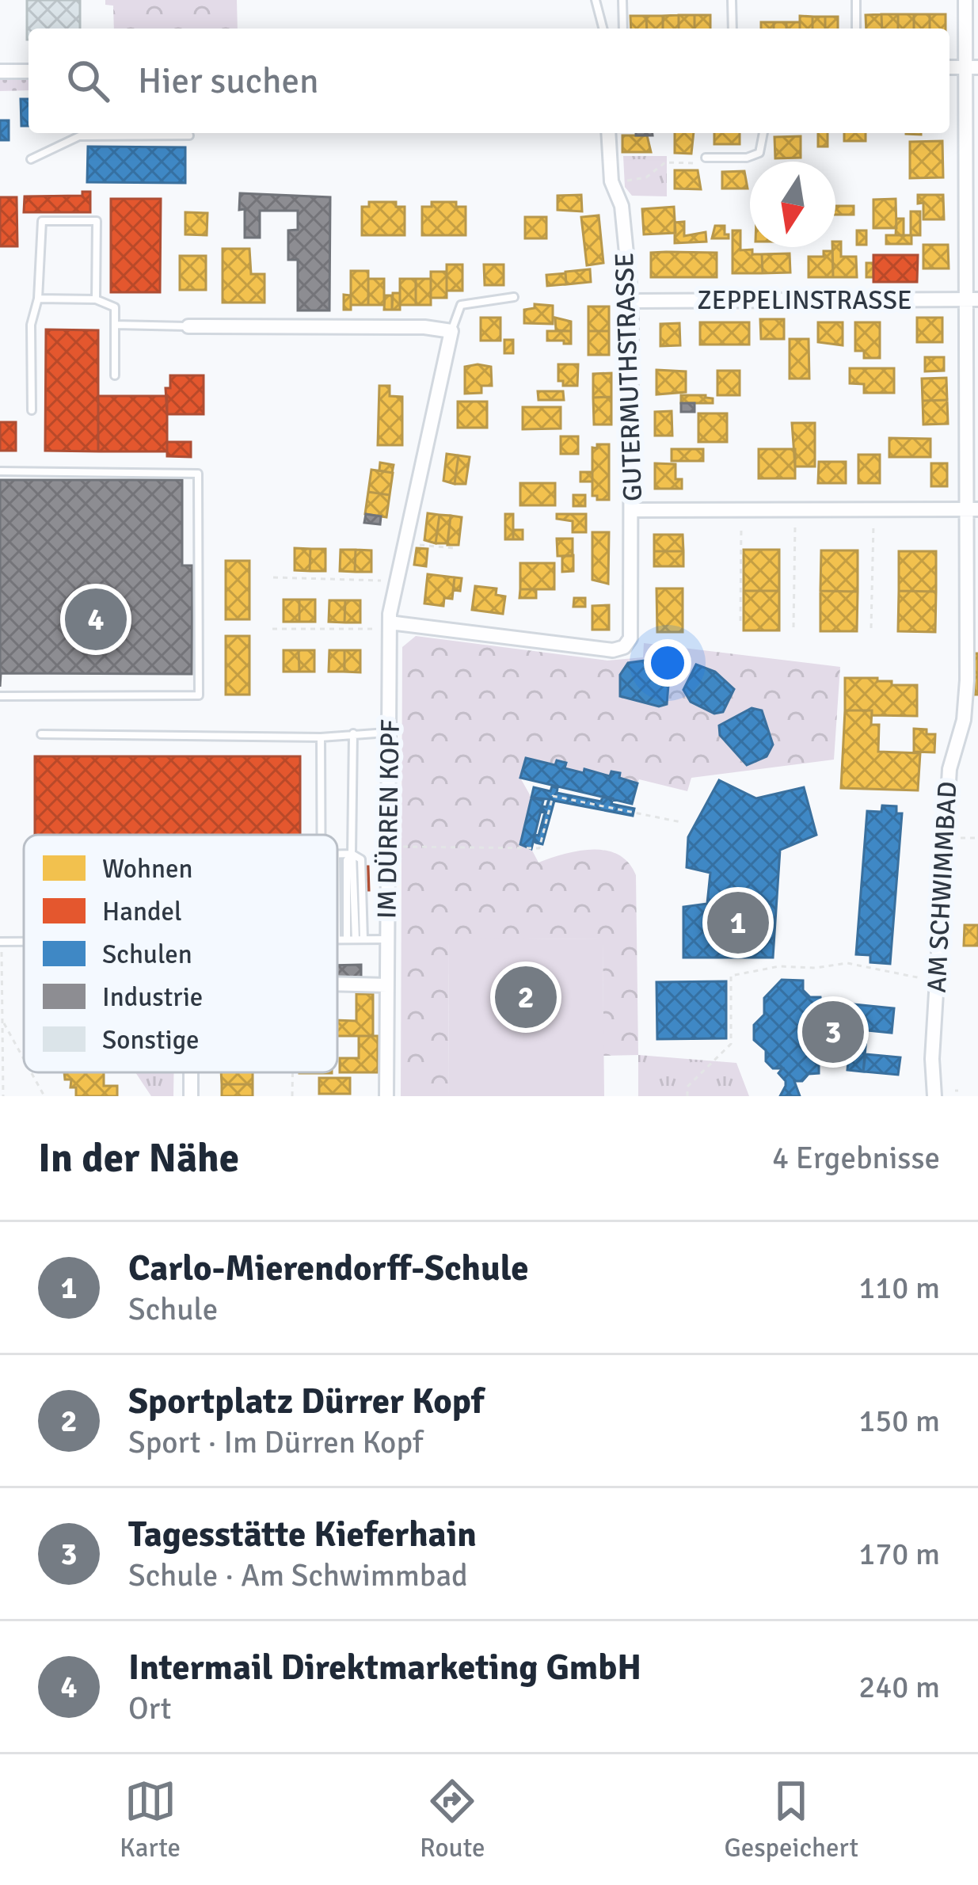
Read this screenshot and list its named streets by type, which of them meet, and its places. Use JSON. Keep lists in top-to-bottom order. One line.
{"streets":{"street":["ZEPPELINSTRASSE","GUTERMUTHSTRASSE","IM DÜRREN KOPF","AM SCHWIMMBAD"]},"crossings":[["ZEPPELINSTRASSE","GUTERMUTHSTRASSE"],["ZEPPELINSTRASSE","AM SCHWIMMBAD"],["GUTERMUTHSTRASSE","IM DÜRREN KOPF"]],"legend":["Wohnen","Handel","Schulen","Industrie","Sonstige"],"north":"bottom","page":{"search":"Hier suchen","pins":["4","1","2","3"],"heading":["In der Nähe","4 Ergebnisse"],"list":[{"mark":"1","name":"Carlo-Mierendorff-Schule","note":"Schule","value":"110 m"},{"mark":"2","name":"Sportplatz Dürrer Kopf","note":"Sport · Im Dürren Kopf","value":"150 m"},{"mark":"3","name":"Tagesstätte Kieferhain","note":"Schule · Am Schwimmbad","value":"170 m"},{"mark":"4","name":"Intermail Direktmarketing GmbH","note":"Ort","value":"240 m"}],"nav":["Karte","Route","Gespeichert"]}}
